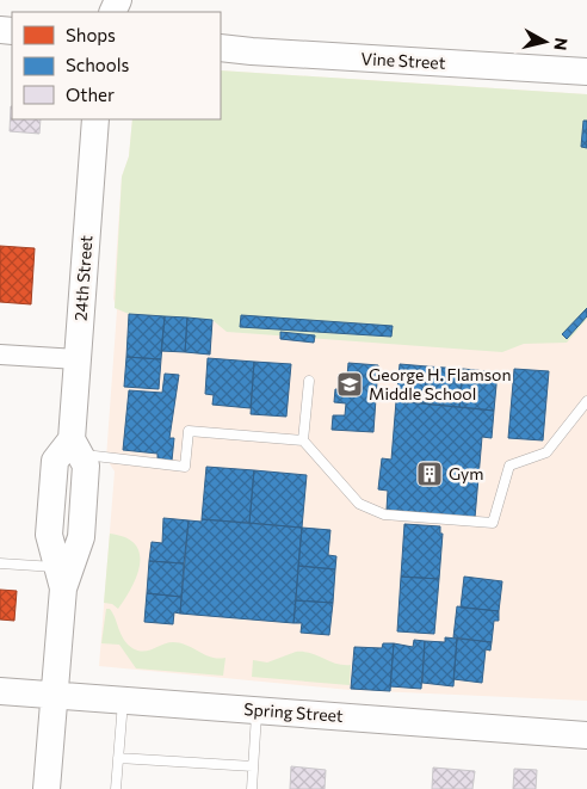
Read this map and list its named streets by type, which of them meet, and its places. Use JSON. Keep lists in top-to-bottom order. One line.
{"streets":{"main road":["Vine Street","24th Street","Spring Street"]},"places":{"school or university":["George H. Flamson Middle School"],"building":["Gym"]},"legend":["Shops","Schools","Other"],"north":"right"}
